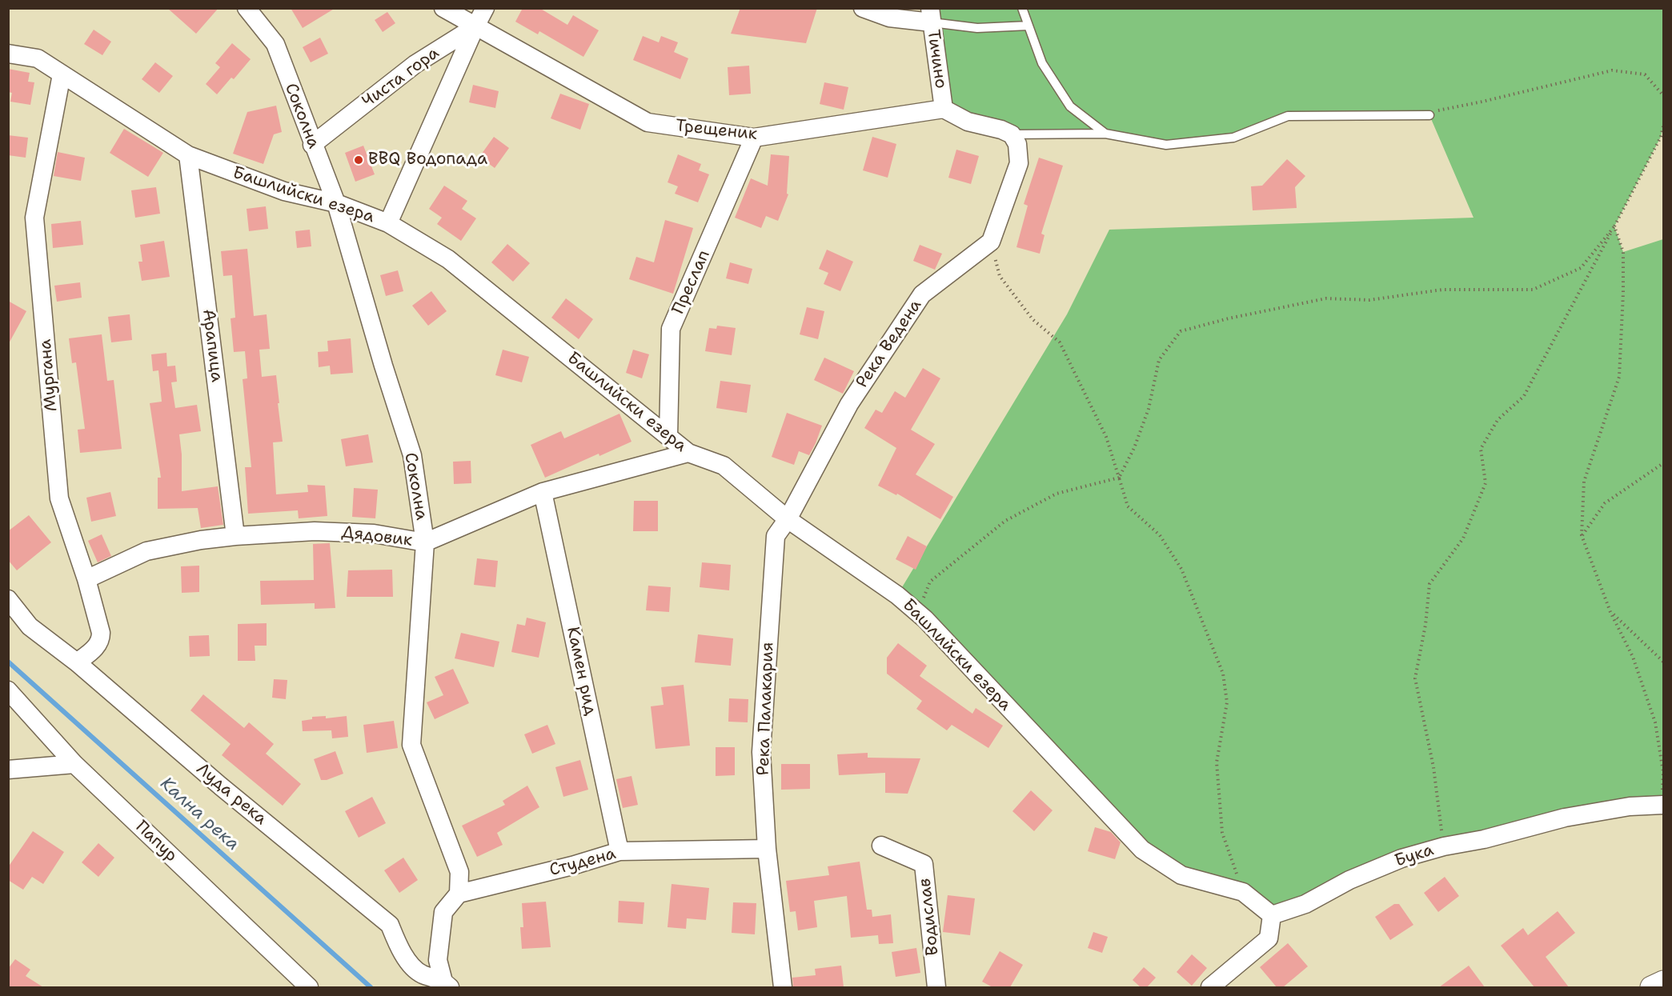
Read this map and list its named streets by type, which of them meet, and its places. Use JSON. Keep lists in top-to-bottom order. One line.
{"streets":{"street":["Тичино","Чиста гора","Соколна","Трещеник","Башлийски езера","Преслап","Река Ведена","Арапица","Мургана","Дядовик","Камен рид","Река Палакария","Луда река","Папур","Бука","Студена","Водислав"]},"crossings":[["Тичино","Трещеник"],["Чиста гора","Соколна"],["Чиста гора","Трещеник"],["Соколна","Башлийски езера"],["Соколна","Дядовик"],["Соколна","Студена"],["Трещеник","Преслап"],["Башлийски езера","Преслап"],["Башлийски езера","Река Ведена"],["Башлийски езера","Арапица"],["Башлийски езера","Мургана"],["Башлийски езера","Дядовик"],["Башлийски езера","Река Палакария"],["Башлийски езера","Бука"],["Река Ведена","Река Палакария"],["Арапица","Дядовик"],["Мургана","Дядовик"],["Мургана","Луда река"],["Дядовик","Камен рид"],["Камен рид","Студена"],["Река Палакария","Студена"]],"water":["Кална река"],"places":["BBQ Водопада"]}
